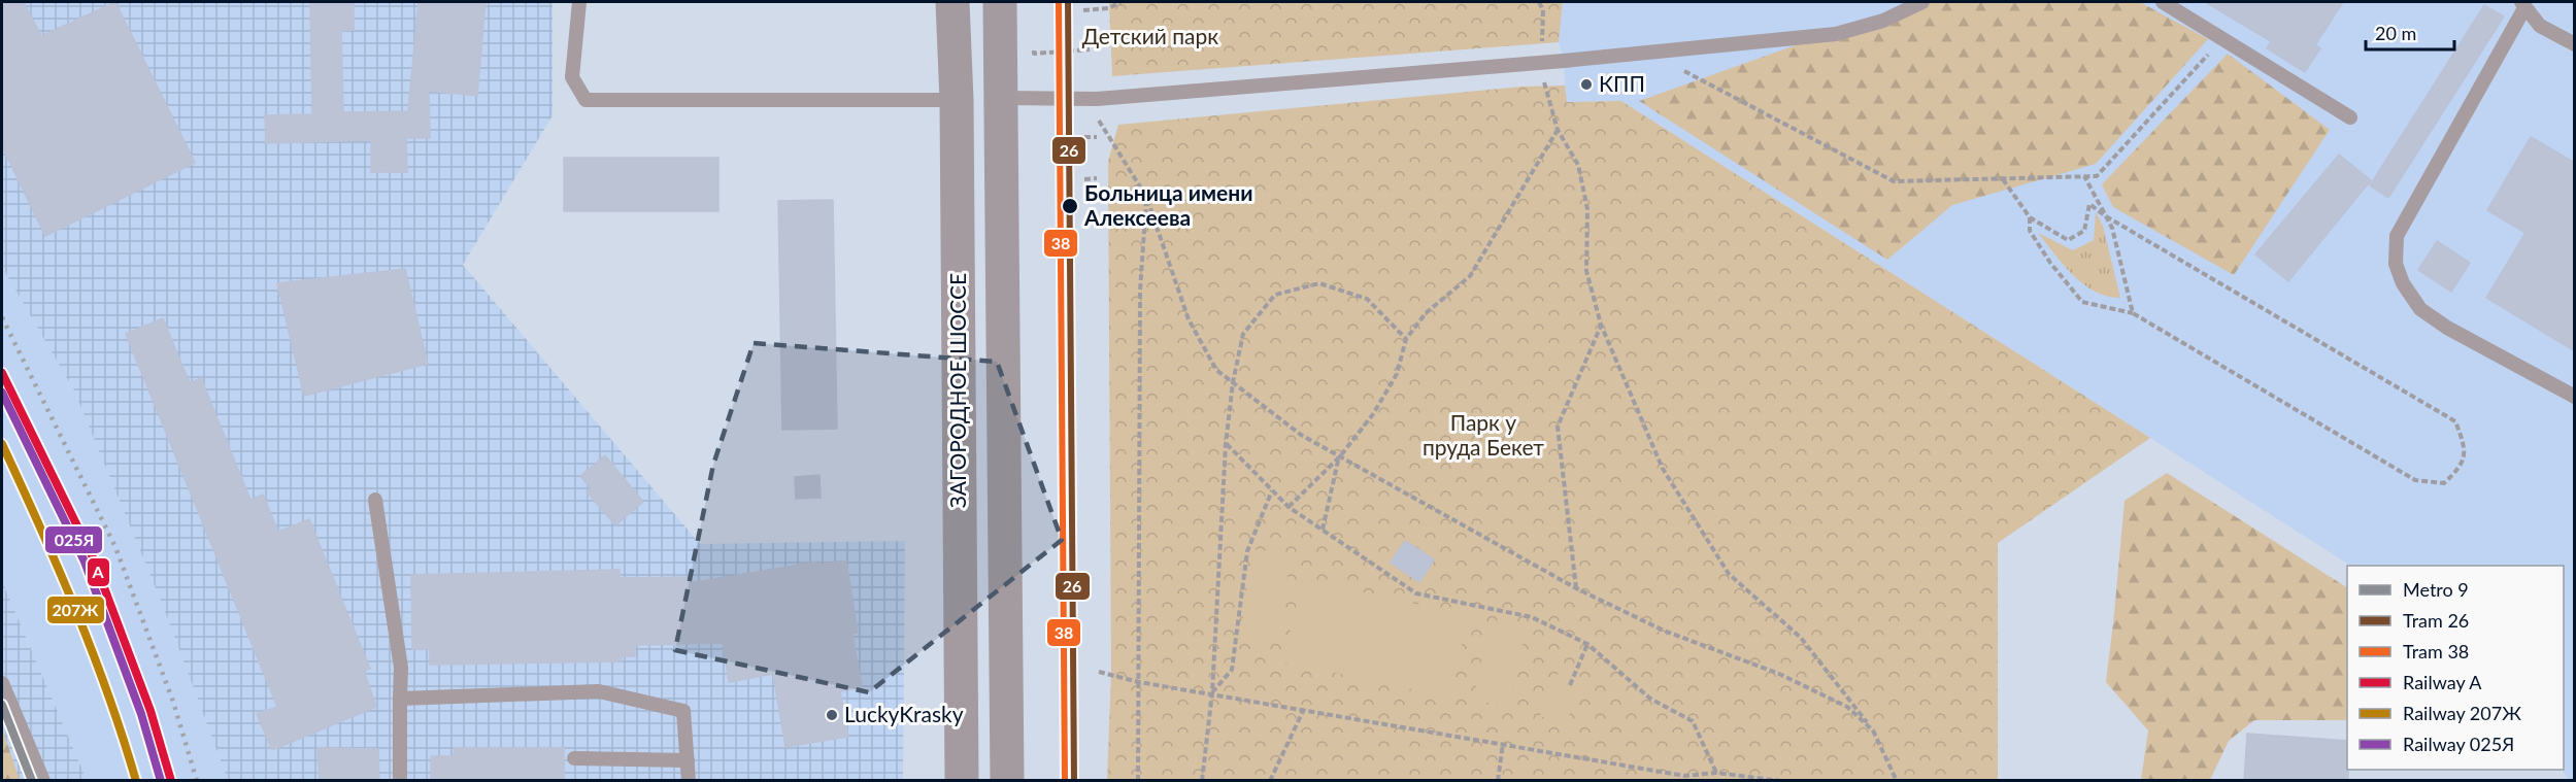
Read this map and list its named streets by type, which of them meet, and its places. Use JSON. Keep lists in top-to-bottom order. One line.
{"streets":{"main road":["ЗАГОРОДНОЕ ШОССЕ"]},"parks":["Детский парк","Парк у пруда Бекет"],"places":["КПП","Больница имени Алексеева","LuckyKrasky"],"lines":["tram line 26","tram line 38","rail line A","rail line 025Я","rail line 207Ж","metro line 9"],"legend":["Metro 9","Tram 26","Tram 38","Railway A","Railway 207Ж","Railway 025Я"],"scale_bar":"20 m"}
